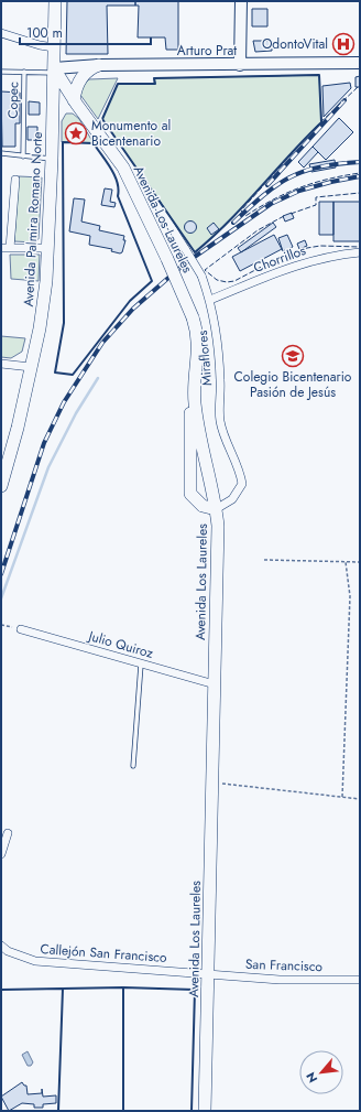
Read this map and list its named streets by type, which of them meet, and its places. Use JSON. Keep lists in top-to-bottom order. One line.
{"streets":{"main road":["Avenida Palmira Romano Norte","Avenida Los Laureles"],"street":["Arturo Prat","Chorrillos","Miraflores","Julio Quiroz","Callejón San Francisco","San Francisco"],"lane":["Copec"]},"crossings":[["Arturo Prat","Copec"],["Arturo Prat","Avenida Palmira Romano Norte"],["Arturo Prat","Avenida Los Laureles"],["Copec","Avenida Palmira Romano Norte"],["Copec","Avenida Los Laureles"],["Avenida Palmira Romano Norte","Avenida Los Laureles"],["Avenida Los Laureles","Miraflores"],["Avenida Los Laureles","Julio Quiroz"],["Avenida Los Laureles","Callejón San Francisco"],["Avenida Los Laureles","San Francisco"],["Chorrillos","Miraflores"],["Callejón San Francisco","San Francisco"]],"places":{"hospital":["OdontoVital"],"place":["Monumento al Bicentenario"],"school or university":["Colegio Bicentenario Pasión de Jesús"]},"scale_bar":"100 m","north":"bottom left"}
